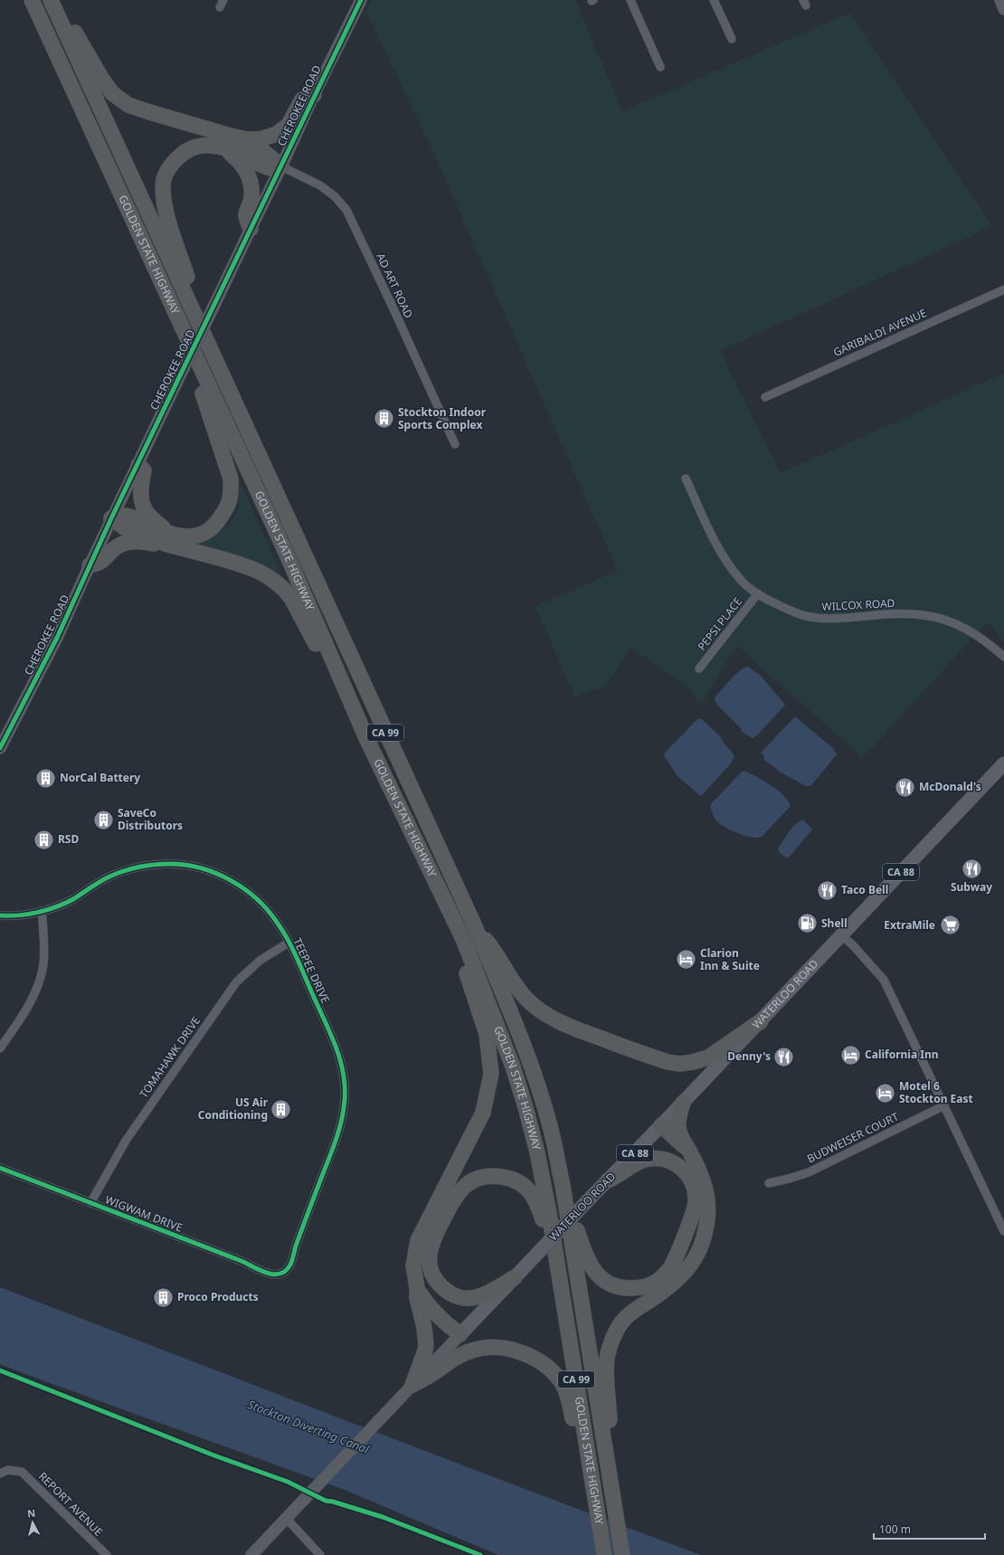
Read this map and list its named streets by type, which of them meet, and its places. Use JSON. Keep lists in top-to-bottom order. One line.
{"streets":{"highway":["GOLDEN STATE HIGHWAY","CA 99"],"main road":["CA 88","WATERLOO ROAD"],"street":["CHEROKEE ROAD","AD ART ROAD","GARIBALDI AVENUE","WILCOX ROAD","PEPSI PLACE","TEEPEE DRIVE","TOMAHAWK DRIVE","BUDWEISER COURT","WIGWAM DRIVE","REPORT AVENUE"]},"crossings":[["CHEROKEE ROAD","AD ART ROAD"],["WILCOX ROAD","PEPSI PLACE"],["TEEPEE DRIVE","TOMAHAWK DRIVE"],["TEEPEE DRIVE","WIGWAM DRIVE"],["TOMAHAWK DRIVE","WIGWAM DRIVE"]],"water":["Stockton Diverting Canal"],"places":{"building":["Stockton Indoor Sports Complex","NorCal Battery","SaveCo Distributors","RSD","US Air Conditioning","Proco Products"],"restaurant":["McDonald's","Subway","Taco Bell","Denny's"],"fuel station":["Shell"],"supermarket":["ExtraMile"],"hotel":["Clarion Inn & Suite","California Inn","Motel 6 Stockton East"]},"scale_bar":"100 m","north":"top"}
